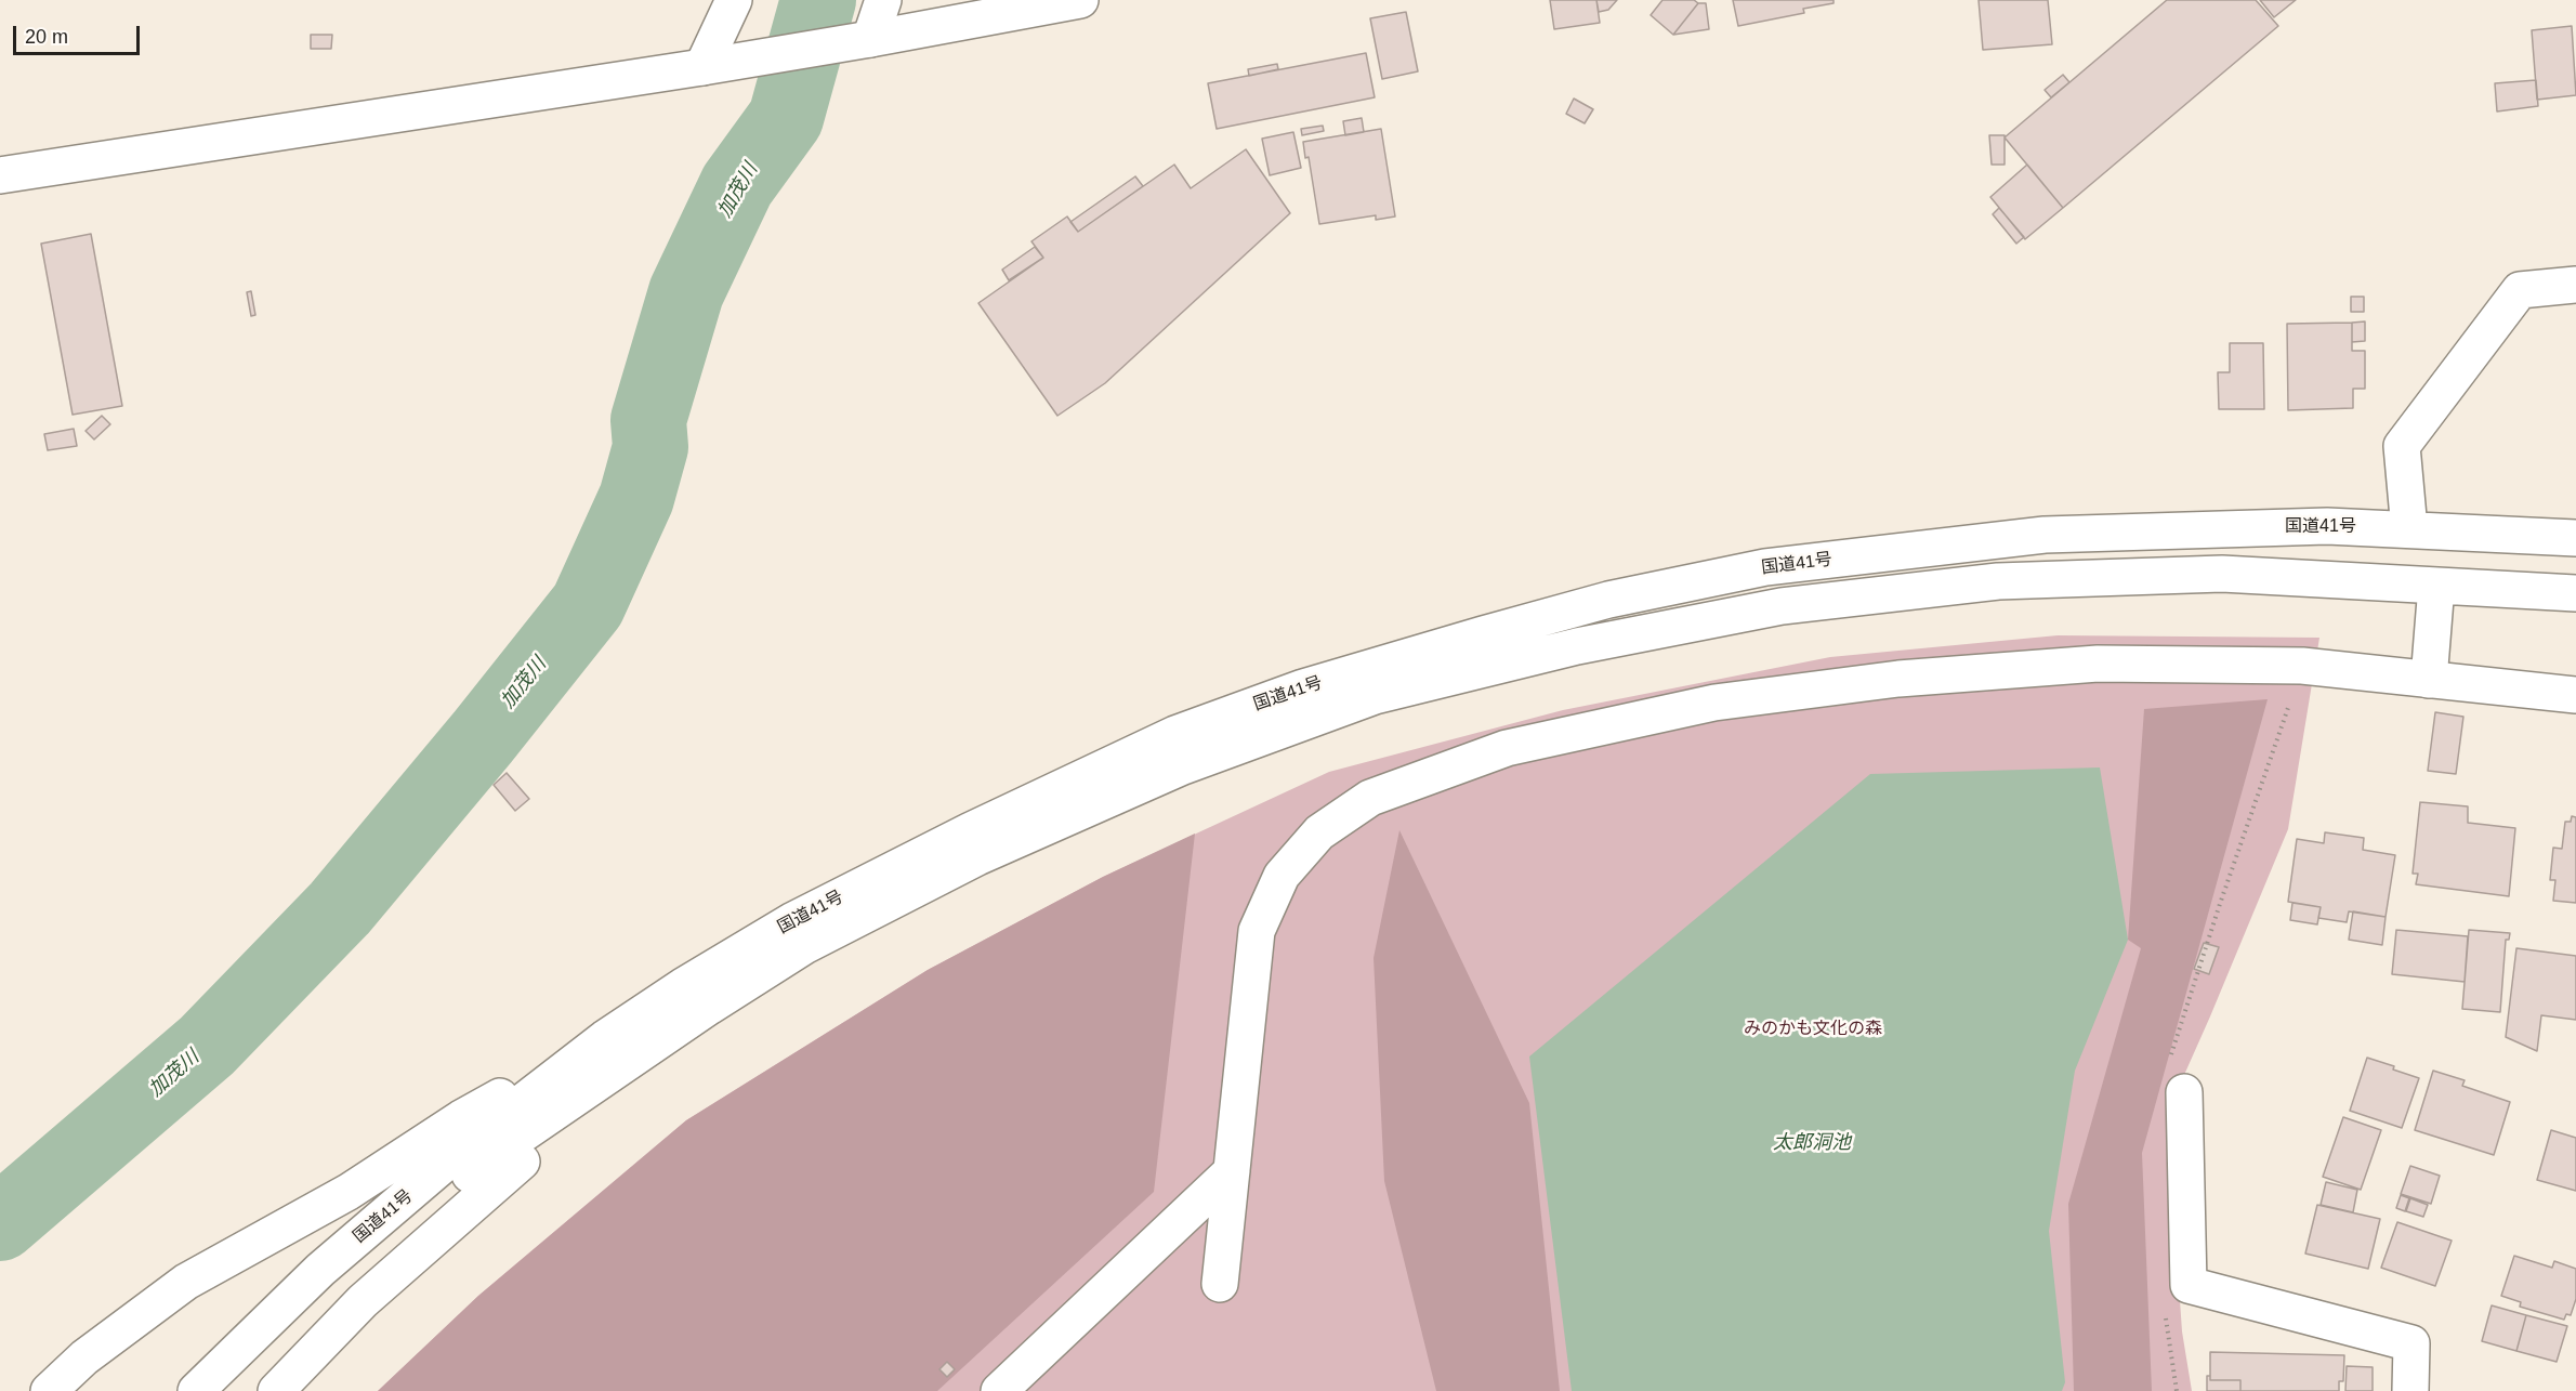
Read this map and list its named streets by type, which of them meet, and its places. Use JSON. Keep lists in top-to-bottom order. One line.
{"streets":{"main road":["国道41号"]},"water":["加茂川","太郎洞池"],"parks":["みのかも文化の森"],"scale_bar":"20 m"}
